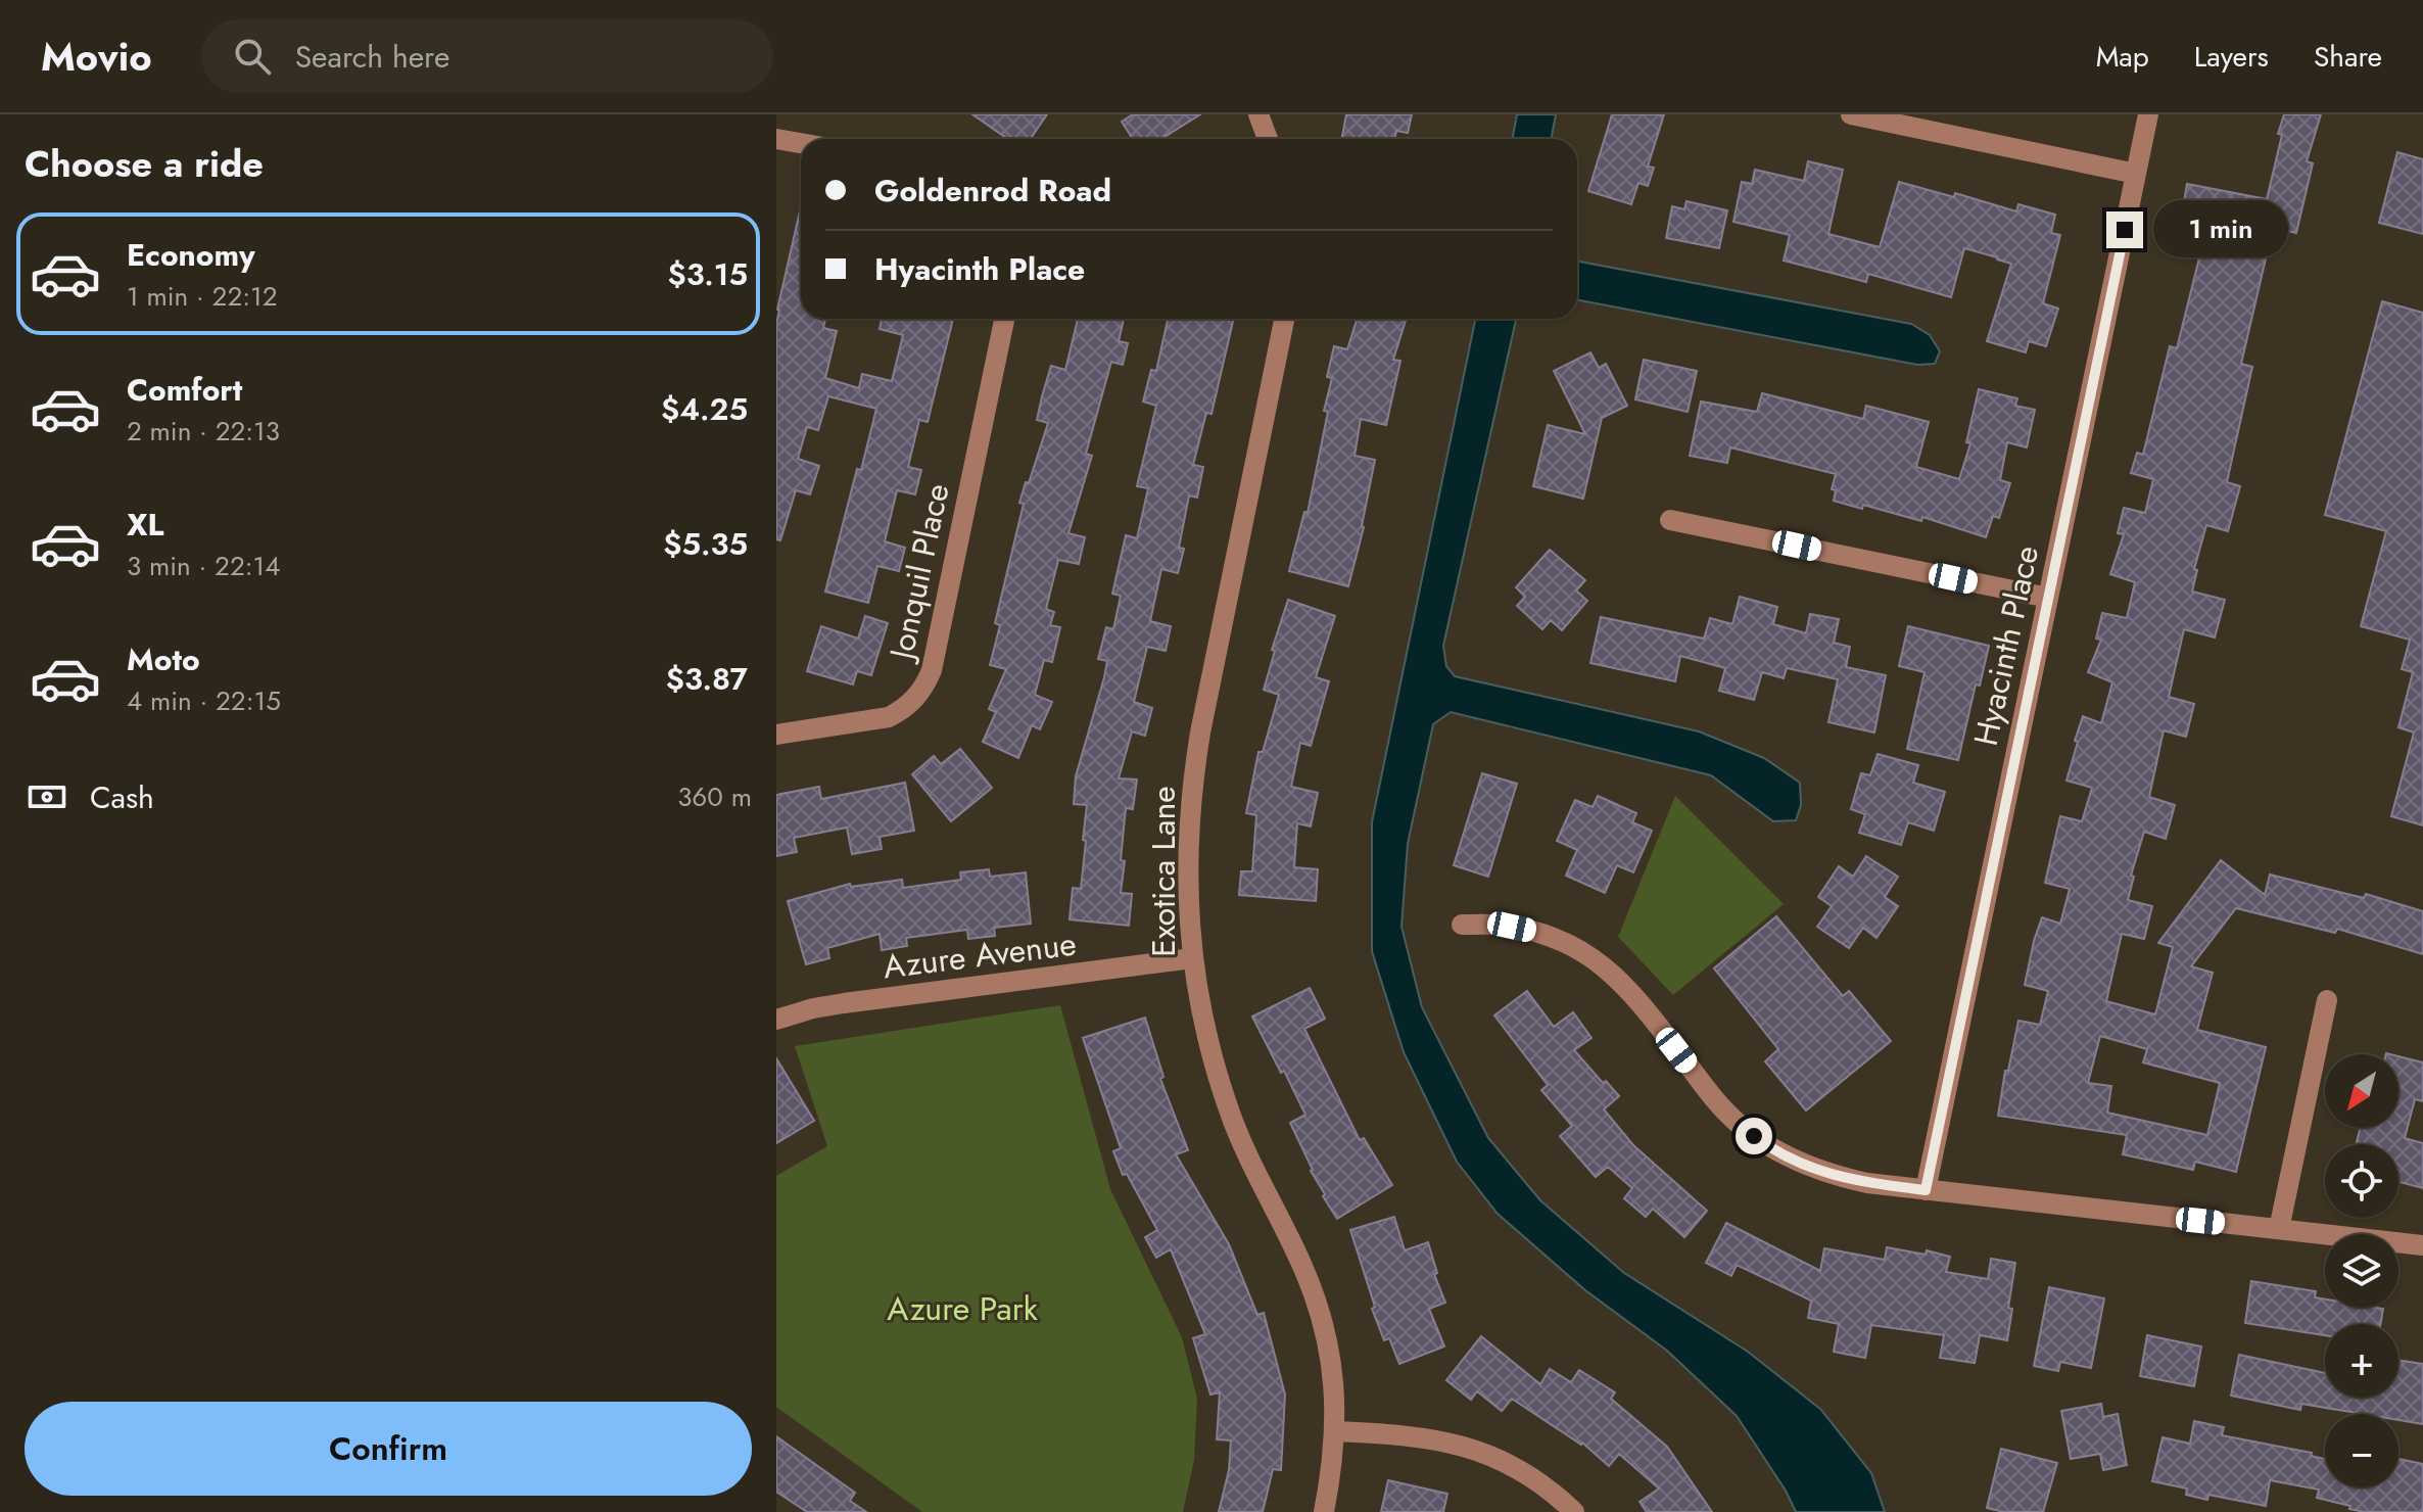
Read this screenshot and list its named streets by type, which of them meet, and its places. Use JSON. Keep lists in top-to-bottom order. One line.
{"streets":{"street":["Jonquil Place","Hyacinth Place","Exotica Lane","Azure Avenue"]},"crossings":[["Exotica Lane","Azure Avenue"]],"parks":["Azure Park"],"north":"bottom left","page":{"header":"Movio","search":"Search here","nav":["Map","Layers","Share"],"heading":"Choose a ride","banner":["Goldenrod Road","Hyacinth Place"],"bubble":"1 min","list":[{"name":"Economy","note":"1 min · 22:12","value":"$3.15"},{"name":"Comfort","note":"2 min · 22:13","value":"$4.25"},{"name":"XL","note":"3 min · 22:14","value":"$5.35"},{"name":"Moto","note":"4 min · 22:15","value":"$3.87"}],"pay":["Cash","360 m"],"map_buttons":["+","−"],"buttons":"Confirm"}}
